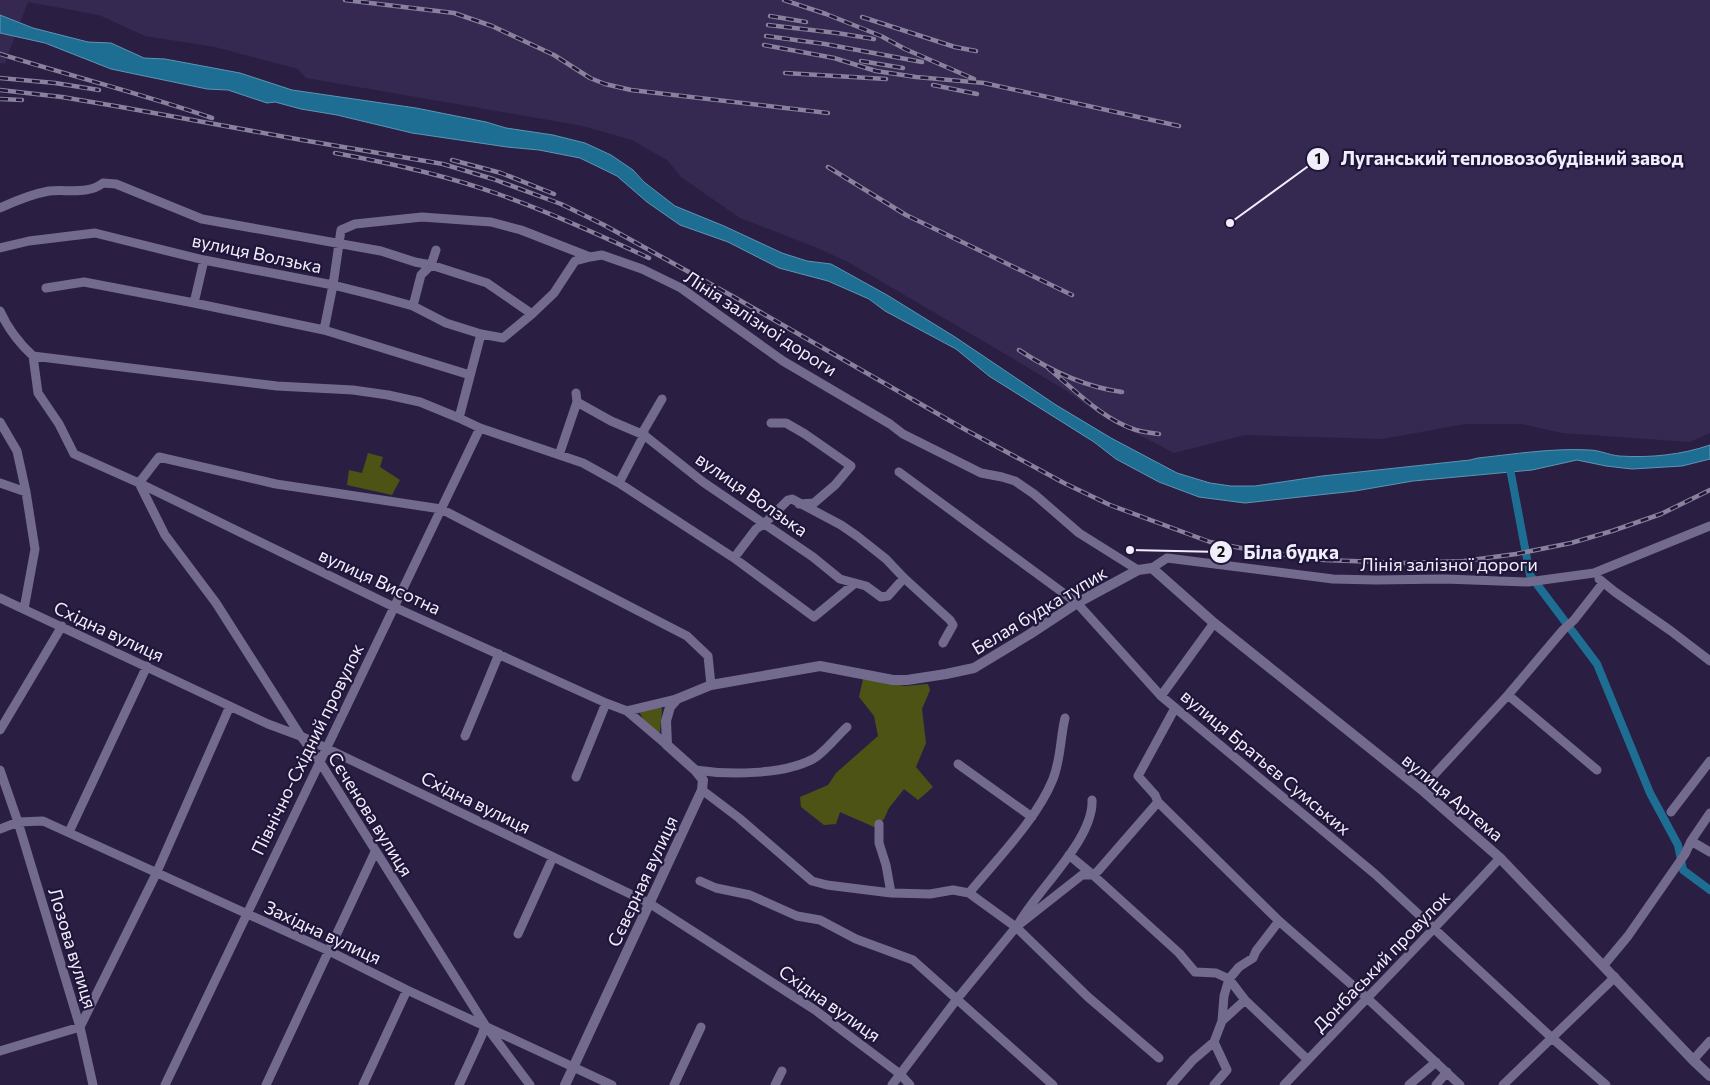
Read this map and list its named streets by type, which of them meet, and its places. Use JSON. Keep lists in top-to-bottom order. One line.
{"streets":{"street":["вулиця Волзька","Лінія залізної дороги","вулиця Висотна","Белая будка тупик","Східна вулиця","Північно-Східний провулок","вулиця Братьєв Сумських","вулиця Артема","Сєченова вулиця","Сєвєрная вулиця","Західна вулиця","Лозова вулиця","Донбаський провулок"]},"crossings":[["Лінія залізної дороги","Белая будка тупик"],["Лінія залізної дороги","вулиця Артема"],["вулиця Висотна","Північно-Східний провулок"],["вулиця Висотна","Сєченова вулиця"],["Белая будка тупик","вулиця Братьєв Сумських"],["Белая будка тупик","вулиця Артема"],["Східна вулиця","Північно-Східний провулок"],["Східна вулиця","Сєченова вулиця"],["Східна вулиця","Сєвєрная вулиця"],["Північно-Східний провулок","Сєченова вулиця"],["Північно-Східний провулок","Західна вулиця"],["вулиця Братьєв Сумських","Донбаський провулок"],["вулиця Артема","Донбаський провулок"],["Сєченова вулиця","Західна вулиця"],["Сєвєрная вулиця","Західна вулиця"],["Західна вулиця","Лозова вулиця"]],"places":["Луганський тепловозобудівний завод","Біла будка"]}
